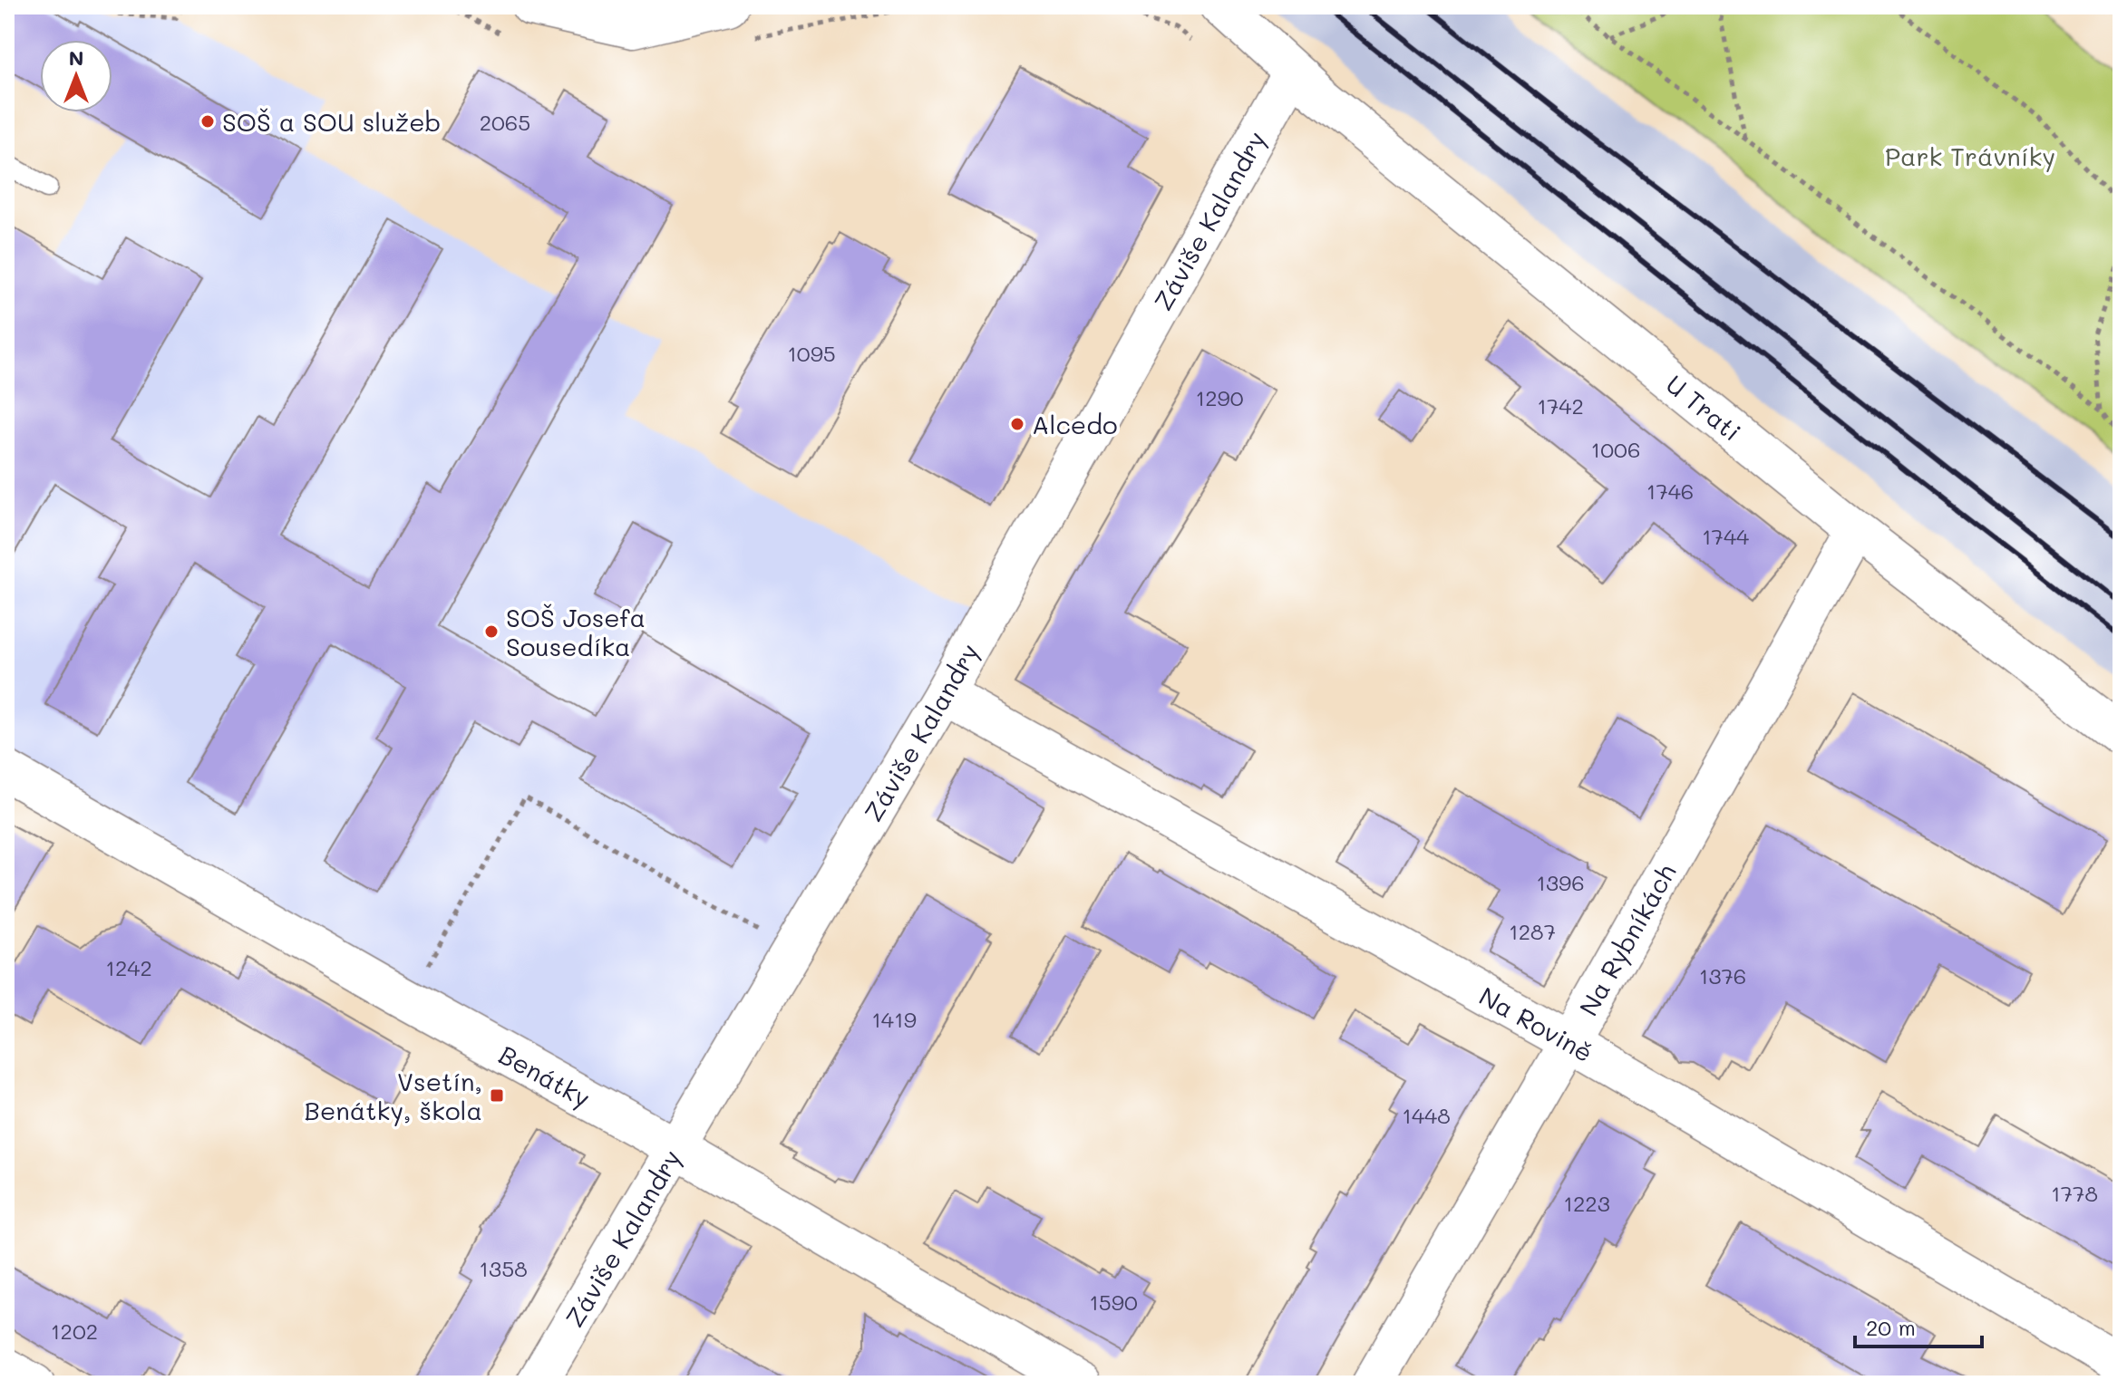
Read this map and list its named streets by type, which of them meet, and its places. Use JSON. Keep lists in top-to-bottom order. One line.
{"streets":{"street":["Záviše Kalandry","U Trati","Na Rybníkách","Na Rovině","Benátky"]},"crossings":[["Záviše Kalandry","U Trati"],["Záviše Kalandry","Na Rovině"],["Záviše Kalandry","Benátky"],["U Trati","Na Rybníkách"],["Na Rybníkách","Na Rovině"]],"parks":["Park Trávníky"],"places":{"other":["SOŠ a SOU služeb","Alcedo","SOŠ Josefa Sousedíka"],"transit":["Vsetín, Benátky, škola"]},"house_numbers":["2065","1095","1290","1742","1006","1746","1744","1396","1287","1242","1376","1419","1448","1778","1223","1358","1590","1202"],"scale_bar":"20 m","north":"top"}
